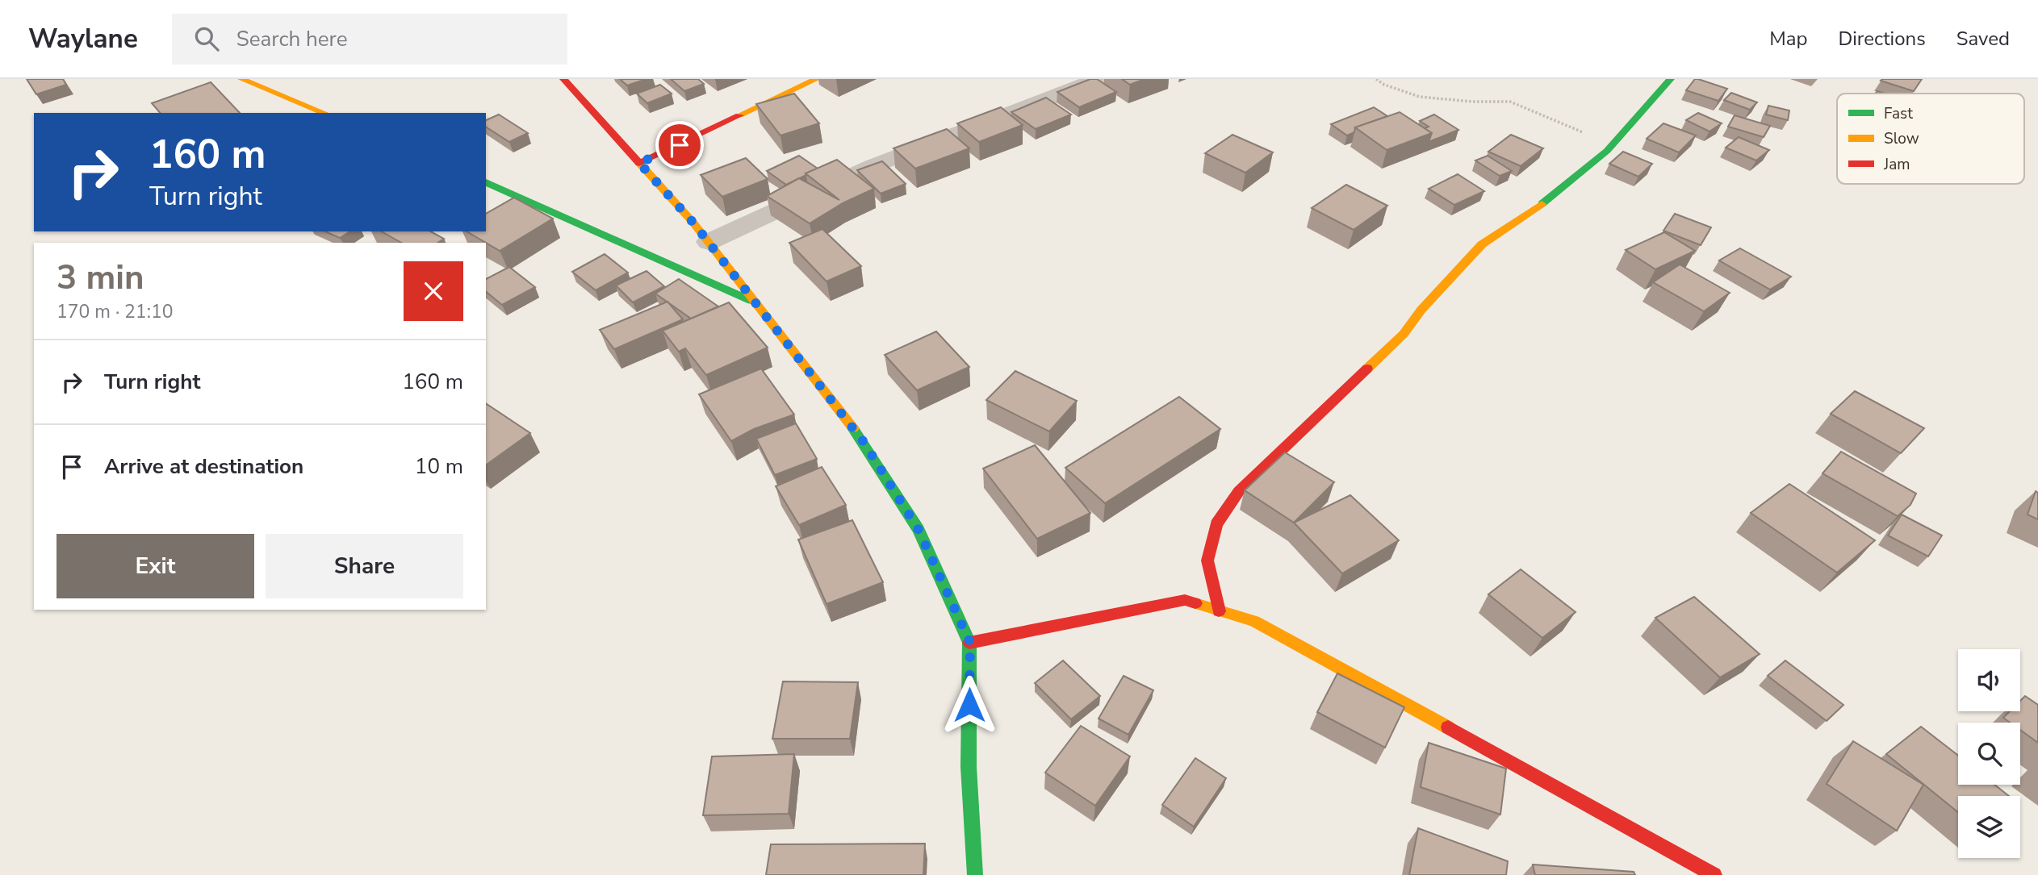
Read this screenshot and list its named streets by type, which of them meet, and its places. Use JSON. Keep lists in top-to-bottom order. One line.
{"legend":["Fast","Slow","Jam"],"page":{"header":"Waylane","search":"Search here","nav":["Map","Directions","Saved"],"turn":["160 m","Turn right"],"heading":["3 min","170 m · 21:10"],"list":[{"name":"Turn right","value":"160 m"},{"name":"Arrive at destination","value":"10 m"}],"buttons":["Exit","Share"]}}
